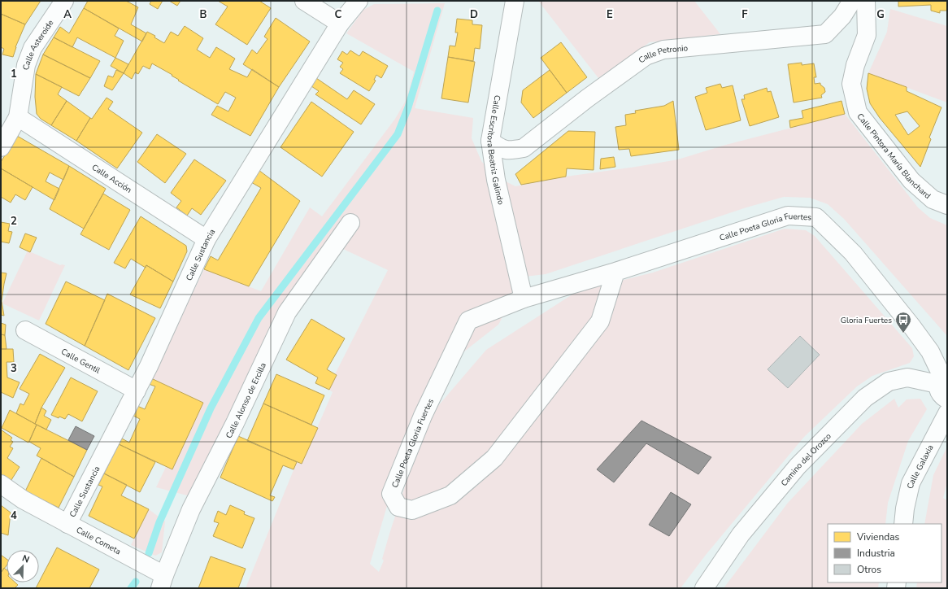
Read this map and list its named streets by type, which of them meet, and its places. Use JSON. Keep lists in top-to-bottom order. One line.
{"streets":{"street":["Calle Asteroide","Calle Petronio","Calle Escritora Beatriz Galindo","Calle Pintora María Blanchard","Calle Acción","Calle Poeta Gloria Fuertes","Calle Sustancia","Calle Gentil","Calle Alonso de Ercilla","Camino del Orozco","Calle Galaxia","Calle Cometa"]},"crossings":[["Calle Asteroide","Calle Acción"],["Calle Petronio","Calle Escritora Beatriz Galindo"],["Calle Escritora Beatriz Galindo","Calle Poeta Gloria Fuertes"],["Calle Acción","Calle Sustancia"],["Calle Poeta Gloria Fuertes","Camino del Orozco"],["Calle Sustancia","Calle Gentil"],["Calle Sustancia","Calle Cometa"],["Calle Alonso de Ercilla","Calle Cometa"]],"places":{"bus stop":["Gloria Fuertes"]},"legend":["Viviendas","Industria","Otros"],"north":"top right","grid":{"columns":["A","B","C","D","E","F","G"],"rows":["1","2","3","4"]}}
